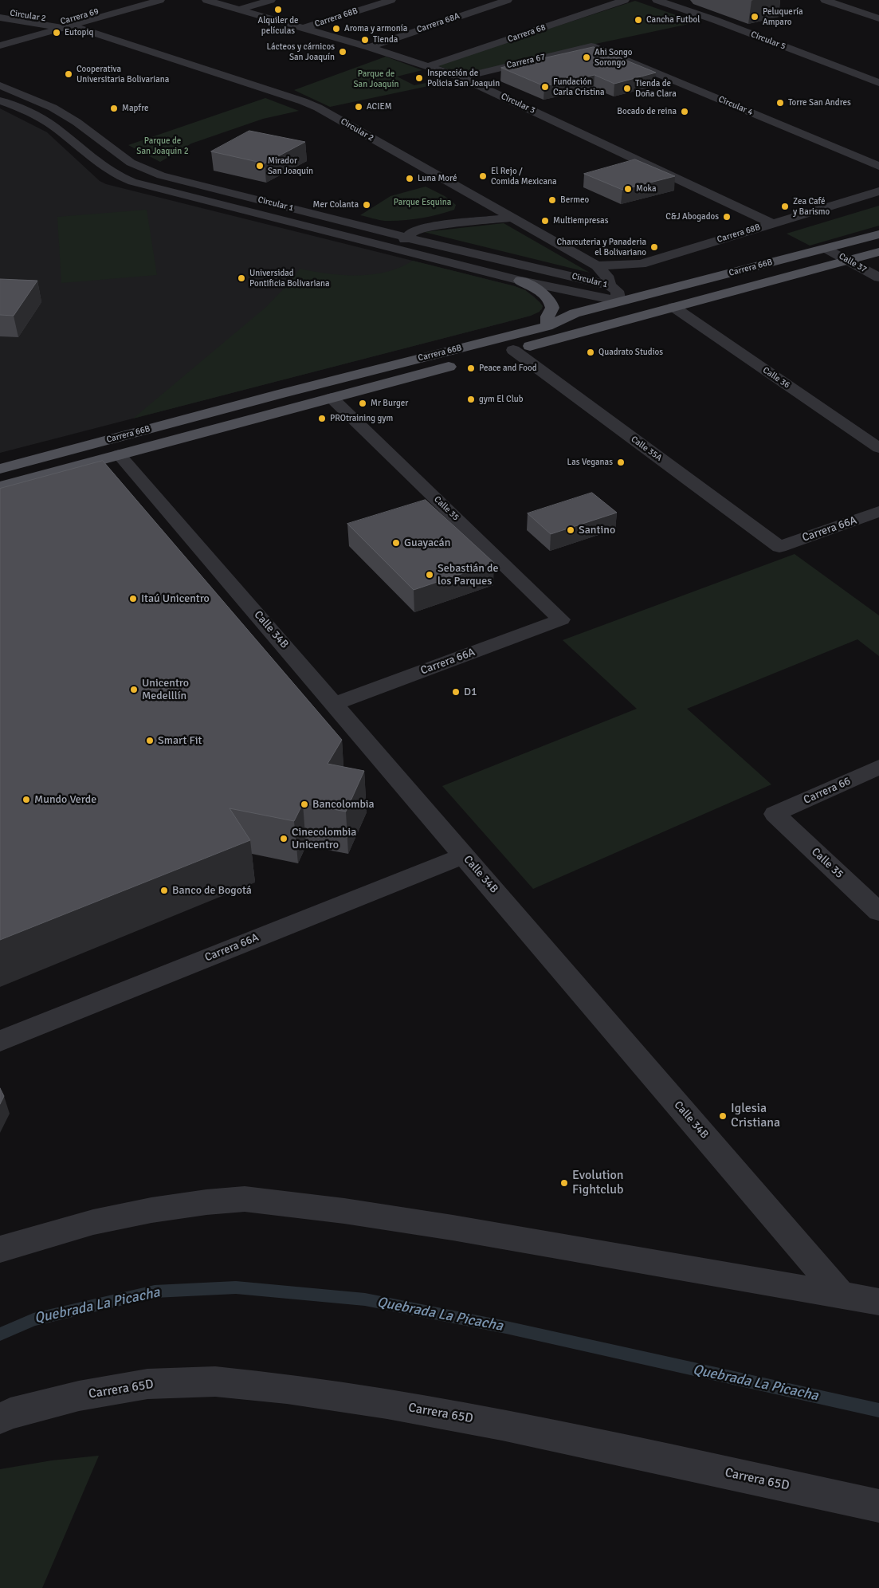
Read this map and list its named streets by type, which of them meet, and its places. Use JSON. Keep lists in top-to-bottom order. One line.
{"streets":{"main road":["Carrera 66B"],"street":["Circular 2","Carrera 69","Carrera 68B","Carrera 68A","Carrera 68","Circular 5","Carrera 67","Circular 3","Circular 4","Circular 1","Calle 37","Calle 36","Calle 35A","Calle 35","Carrera 66A","Calle 34B","Carrera 66","Carrera 65D"]},"crossings":[["Circular 2","Carrera 69"],["Circular 2","Carrera 68B"],["Circular 2","Circular 1"],["Circular 2","Carrera 66B"],["Carrera 68B","Circular 3"],["Carrera 68A","Circular 3"],["Carrera 68","Circular 3"],["Carrera 67","Circular 3"],["Carrera 67","Circular 4"],["Circular 1","Carrera 66B"],["Calle 37","Carrera 66B"],["Carrera 66B","Calle 36"],["Carrera 66B","Calle 35A"],["Carrera 66B","Calle 35"],["Carrera 66B","Calle 34B"],["Calle 35A","Carrera 66A"],["Calle 35","Carrera 66A"],["Calle 35","Carrera 66"],["Carrera 66A","Calle 34B"]],"water":["Quebrada La Picacha"],"parks":["Parque de San Joaquín","Parque de San Joaquin 2","Parque Esquina"],"places":["Alquiler de películas","Peluquería Amparo","Cancha Futbol","Aroma y armonía","Eutopiq","Tienda","Lácteos y cárnicos San Joaquín","Ahi Songo Sorongo","Cooperativa Universitaria Bolivariana","Inspección de Policia San Joaquin","Fundación Carla Cristina","Tienda de Doña Clara","Torre San Andres","ACIEM","Mapfre","Bocado de reina","Mirador San Joaquín","El Rejo / Comida Mexicana","Luna Moré","Moka","Bermeo","Mer Colanta","Zea Café y Barismo","C&J Abogados","Multiempresas","Charcuteria y Panaderia el Bolivariano","Universidad Pontificia Bolivariana","Quadrato Studios","Peace and Food","gym El Club","Mr Burger","PROtraining gym","Las Veganas","Santino","Guayacán","Sebastián de los Parques","Itaú Unicentro","Unicentro Medelllín","D1","Smart Fit","Mundo Verde","Bancolombia","Cinecolombia Unicentro","Banco de Bogotá","Iglesia Cristiana","Evolution Fightclub"]}
